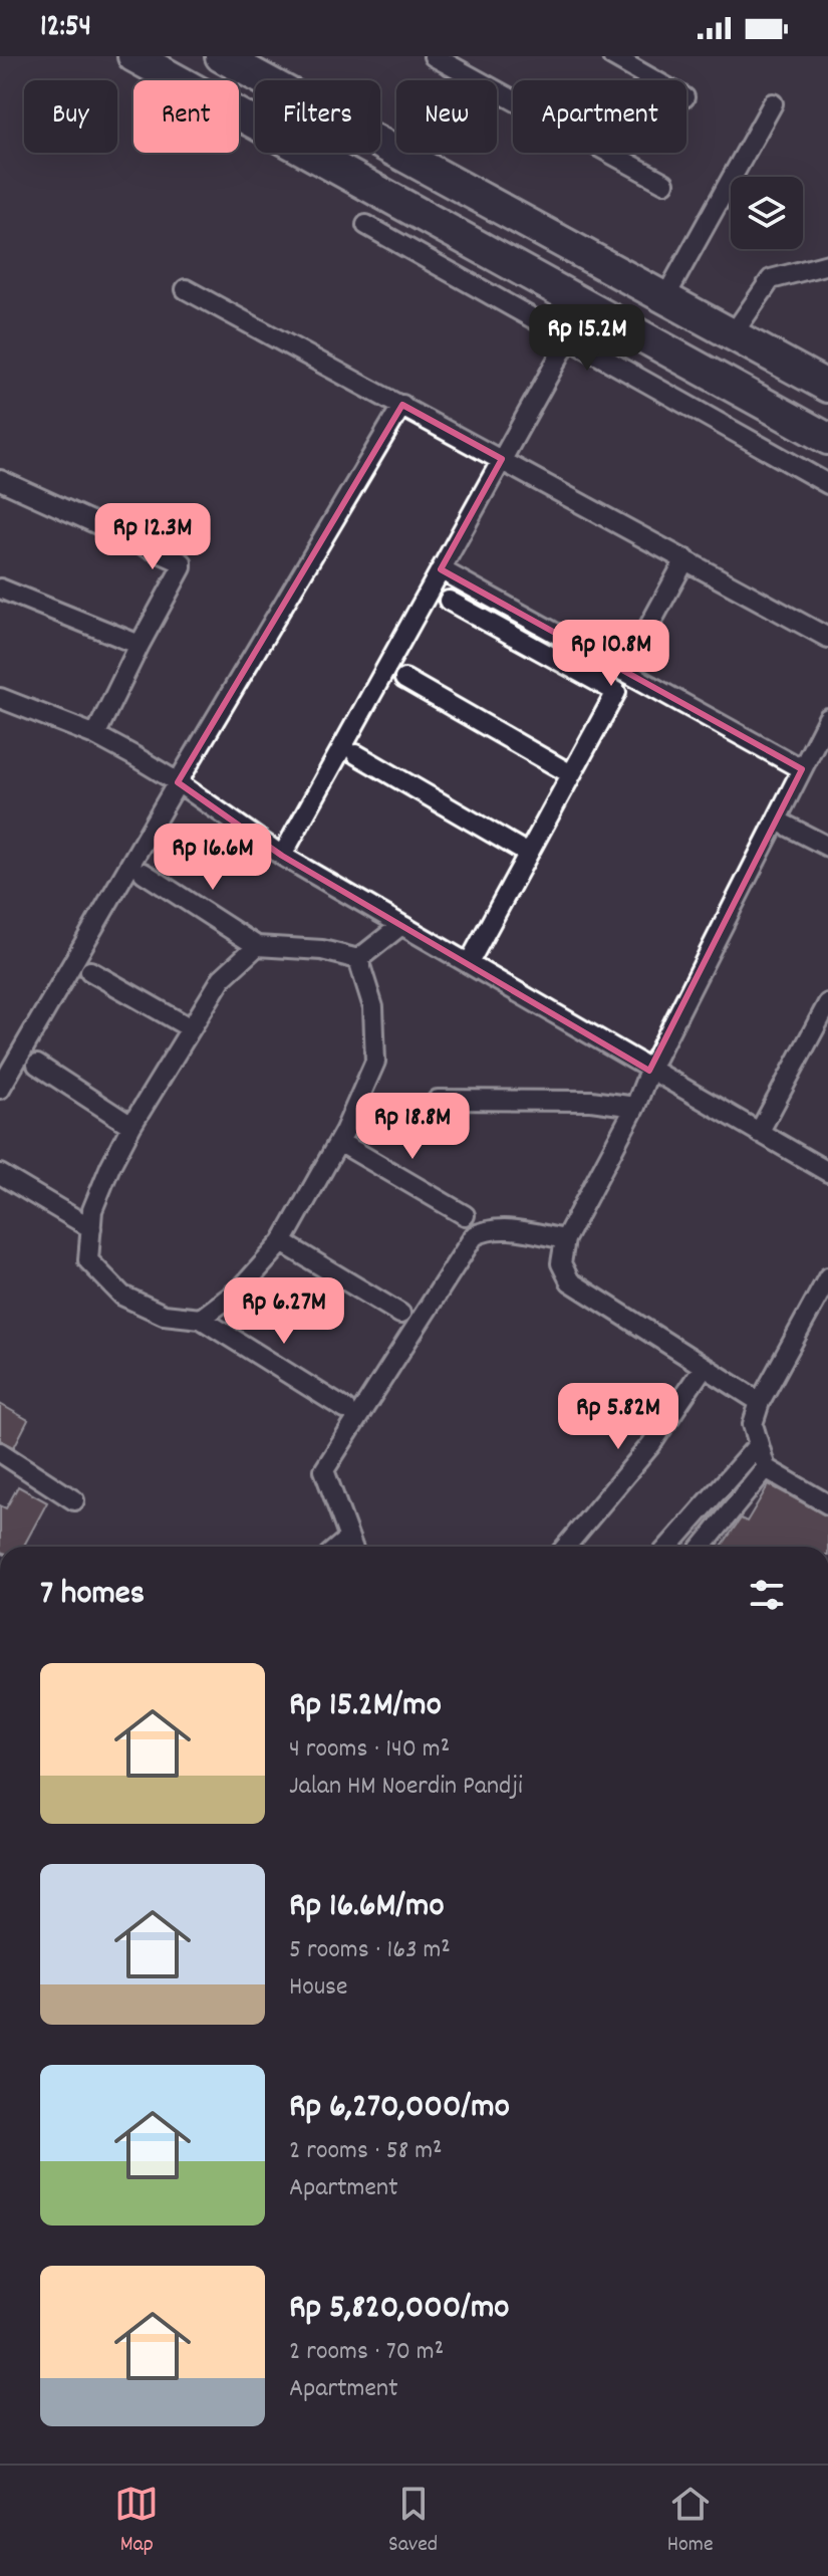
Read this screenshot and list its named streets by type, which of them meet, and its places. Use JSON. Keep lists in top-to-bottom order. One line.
{"page":{"status":"12:54","chip":["Buy","Rent","Filters","New","Apartment"],"price":["Rp 15.2M","Rp 12.3M","Rp 10.8M","Rp 16.6M","Rp 18.8M","Rp 6.27M","Rp 5.82M"],"heading":"7 homes","list":[{"name":"Rp 15.2M/mo","note":"4 rooms · 140 m² · Jalan HM Noerdin Pandji"},{"name":"Rp 16.6M/mo","note":"5 rooms · 163 m² · House"},{"name":"Rp 6,270,000/mo","note":"2 rooms · 58 m² · Apartment"},{"name":"Rp 5,820,000/mo","note":"2 rooms · 70 m² · Apartment"}],"tabs":["Map","Saved","Home"]}}
